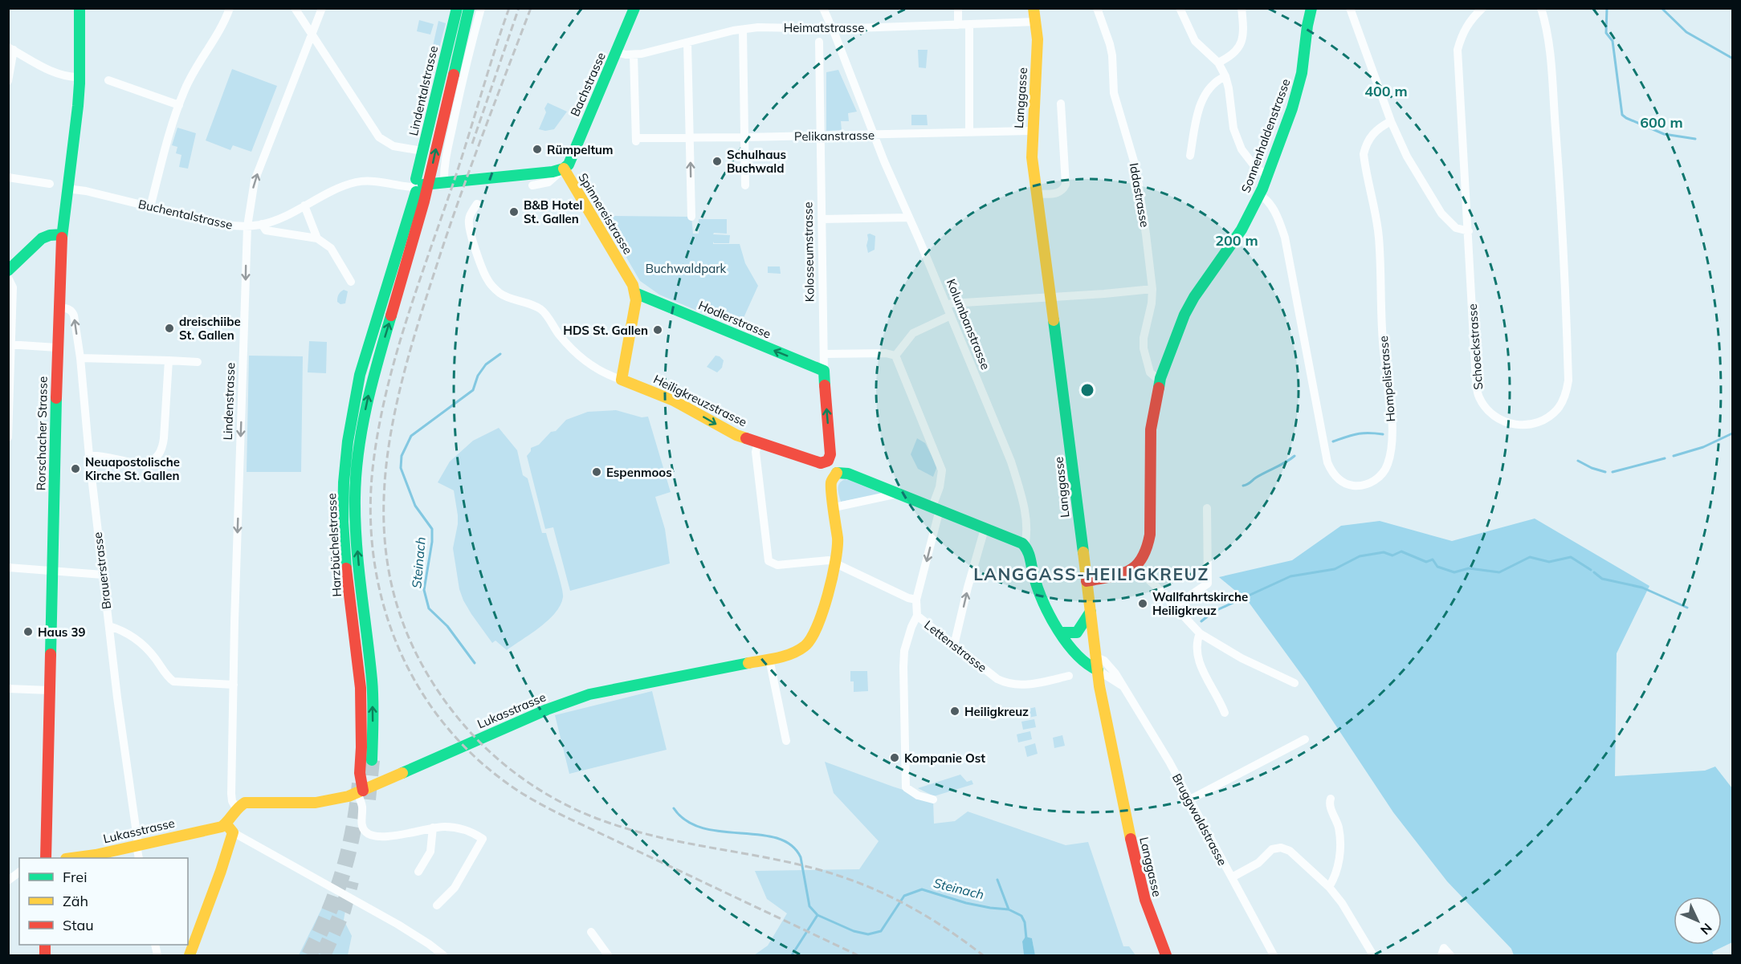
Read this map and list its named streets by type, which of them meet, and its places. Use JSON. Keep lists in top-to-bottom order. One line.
{"streets":{"main road":["Bachstrasse","Lindentalstrasse","Langgasse","Sonnenhaldenstrasse","Spinnereistrasse","Kolosseumstrasse","Hodlerstrasse","Kolumbanstrasse","Heiligkreuzstrasse","Rorschacher Strasse","Harzbüchelstrasse","Lukasstrasse"],"street":["Heimatstrasse","Pelikanstrasse","Iddastrasse","Buchentalstrasse","Schoeckstrasse","Hompelistrasse","Lindenstrasse","Brauerstrasse","Lettenstrasse","Bruggwaldstrasse"]},"crossings":[["Heimatstrasse","Bachstrasse"],["Heimatstrasse","Langgasse"],["Heimatstrasse","Pelikanstrasse"],["Heimatstrasse","Kolumbanstrasse"],["Bachstrasse","Spinnereistrasse"],["Lindentalstrasse","Spinnereistrasse"],["Lindentalstrasse","Buchentalstrasse"],["Lindentalstrasse","Harzbüchelstrasse"],["Langgasse","Pelikanstrasse"],["Langgasse","Kolumbanstrasse"],["Langgasse","Bruggwaldstrasse"],["Pelikanstrasse","Kolosseumstrasse"],["Pelikanstrasse","Kolumbanstrasse"],["Sonnenhaldenstrasse","Iddastrasse"],["Sonnenhaldenstrasse","Hompelistrasse"],["Spinnereistrasse","Buchentalstrasse"],["Spinnereistrasse","Hodlerstrasse"],["Spinnereistrasse","Harzbüchelstrasse"],["Buchentalstrasse","Lindenstrasse"],["Buchentalstrasse","Rorschacher Strasse"],["Buchentalstrasse","Harzbüchelstrasse"],["Kolosseumstrasse","Hodlerstrasse"],["Kolosseumstrasse","Heiligkreuzstrasse"],["Kolumbanstrasse","Bruggwaldstrasse"],["Lindenstrasse","Lukasstrasse"],["Rorschacher Strasse","Brauerstrasse"],["Harzbüchelstrasse","Lukasstrasse"],["Brauerstrasse","Lukasstrasse"]],"one_way":["Hodlerstrasse"],"districts":["LANGGASS-HEILIGKREUZ"],"water":["Steinach"],"parks":["Buchwaldpark"],"places":["Rümpeltum","Schulhaus Buchwald","B&B Hotel St. Gallen","dreischiibe St. Gallen","HDS St. Gallen","Neuapostolische Kirche St. Gallen","Espenmoos","Wallfahrtskirche Heiligkreuz","Haus 39","Heiligkreuz","Kompanie Ost"],"legend":["Frei","Zäh","Stau"],"north":"bottom right","rings":["400 m","600 m","200 m"]}
